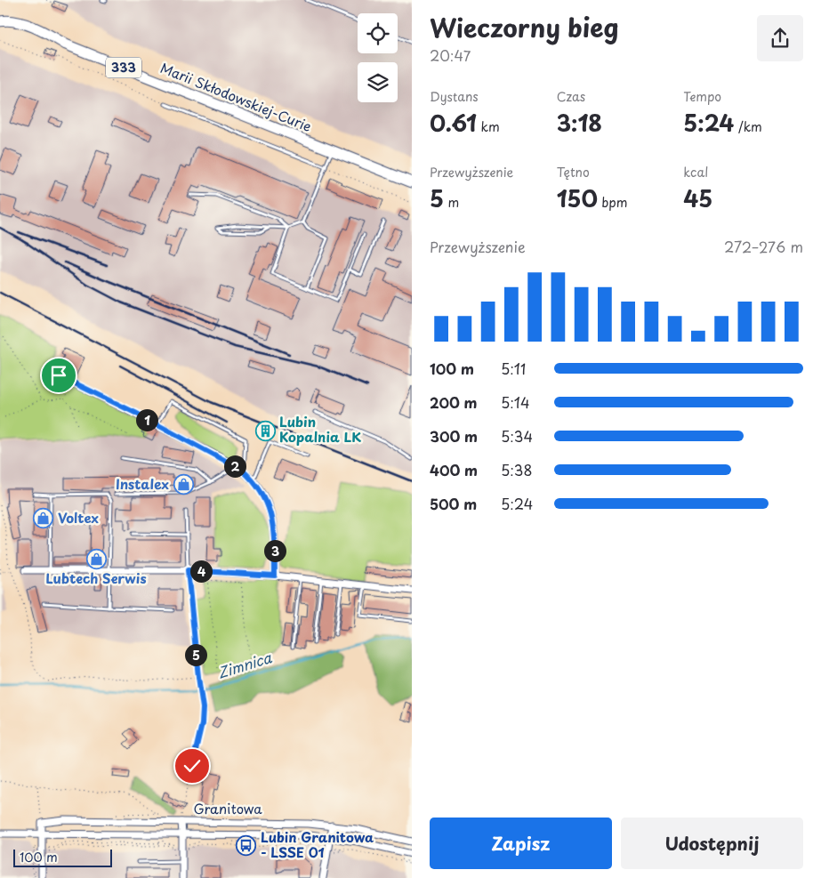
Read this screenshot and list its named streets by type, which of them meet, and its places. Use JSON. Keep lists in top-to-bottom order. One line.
{"streets":{"main road":["333","Marii Skłodowskiej-Curie"],"street":["Granitowa"]},"water":["Zimnica"],"places":{"building":["Lubin Kopalnia LK"],"shop":["Instalex","Voltex","Lubtech Serwis"],"bus stop":["Lubin Granitowa - LSSE 01"]},"scale_bar":"100 m","page":{"heading":["Wieczorny bieg","20:47"],"stats":[["Dystans","0.61 km"],["Czas","3:18"],["Tempo","5:24 /km"],["Przewyższenie","5 m"],["Tętno","150 bpm"],["kcal","45"]],"chart":["Przewyższenie","272–276 m"],"list":[{"name":"100 m","note":"5:11"},{"name":"200 m","note":"5:14"},{"name":"300 m","note":"5:34"},{"name":"400 m","note":"5:38"},{"name":"500 m","note":"5:24"}],"pins":["1","2","3","4","5"],"buttons":["Zapisz","Udostępnij"],"scale":"100 m"}}
